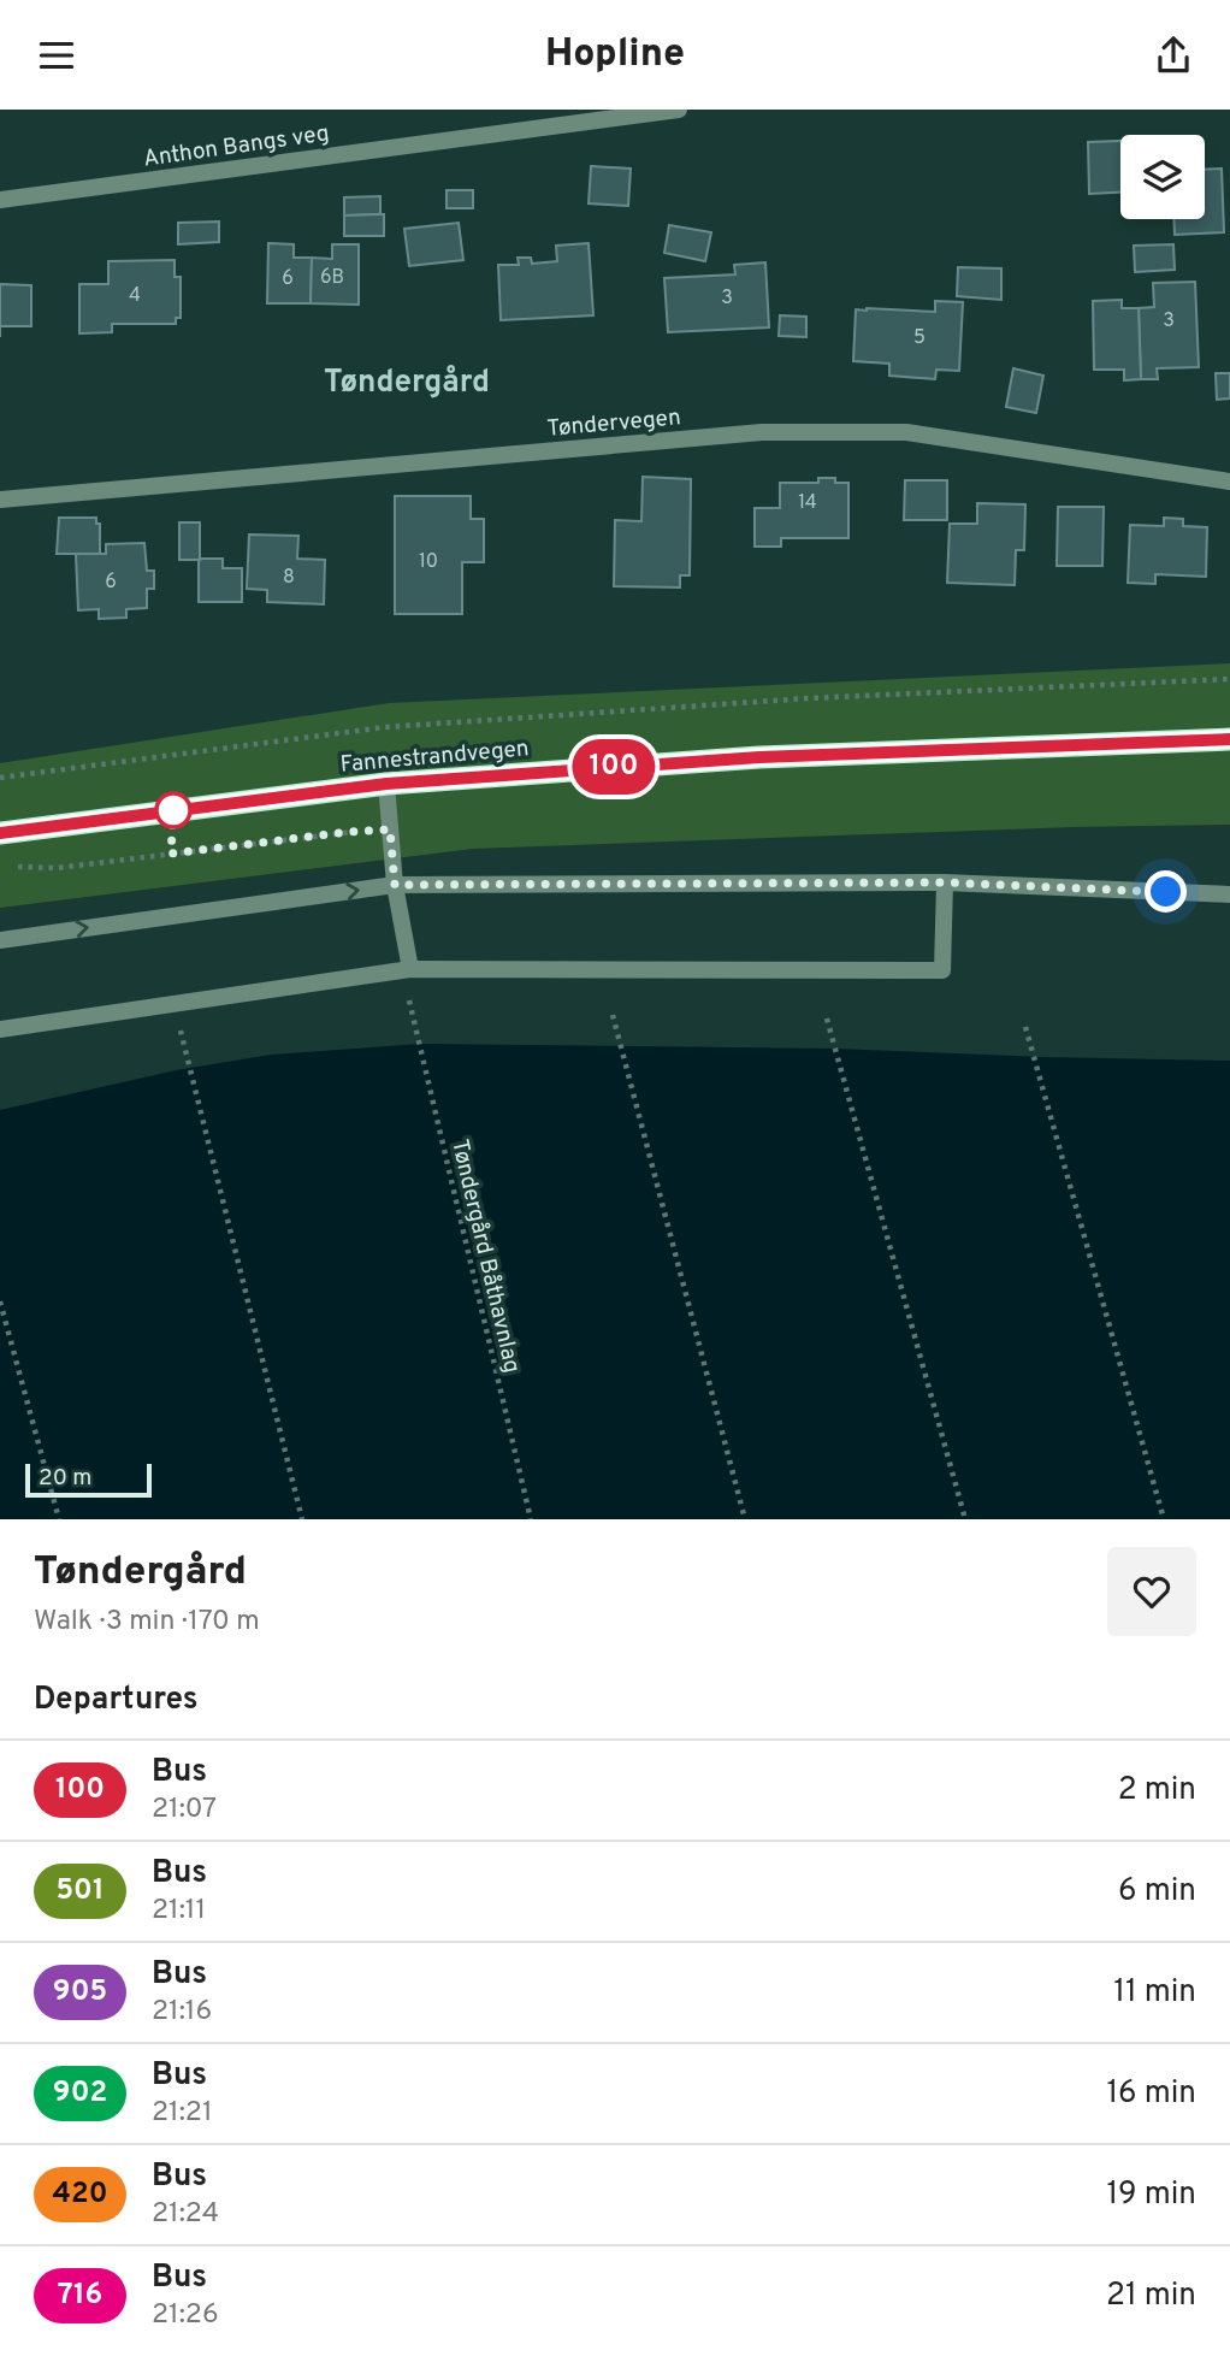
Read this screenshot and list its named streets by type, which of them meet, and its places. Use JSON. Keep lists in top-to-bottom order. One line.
{"streets":{"highway":["Fannestrandvegen"],"street":["Anthon Bangs veg","Tøndervegen"],"path":["Tøndergård Båthavnlag"]},"districts":["Tøndergård"],"lines":["bus line 100"],"house_numbers":["6B","6","4","3","3","5","14","10","8","6"],"scale_bar":"20 m","page":{"header":"Hopline","on_map":"100","scale":"20 m","heading":[["Tøndergård","Walk · 3 min · 170 m"],"Departures"],"list":[{"mark":"100","name":"Bus","note":"21:07","value":"2 min"},{"mark":"501","name":"Bus","note":"21:11","value":"6 min"},{"mark":"905","name":"Bus","note":"21:16","value":"11 min"},{"mark":"902","name":"Bus","note":"21:21","value":"16 min"},{"mark":"420","name":"Bus","note":"21:24","value":"19 min"},{"mark":"716","name":"Bus","note":"21:26","value":"21 min"}]}}
